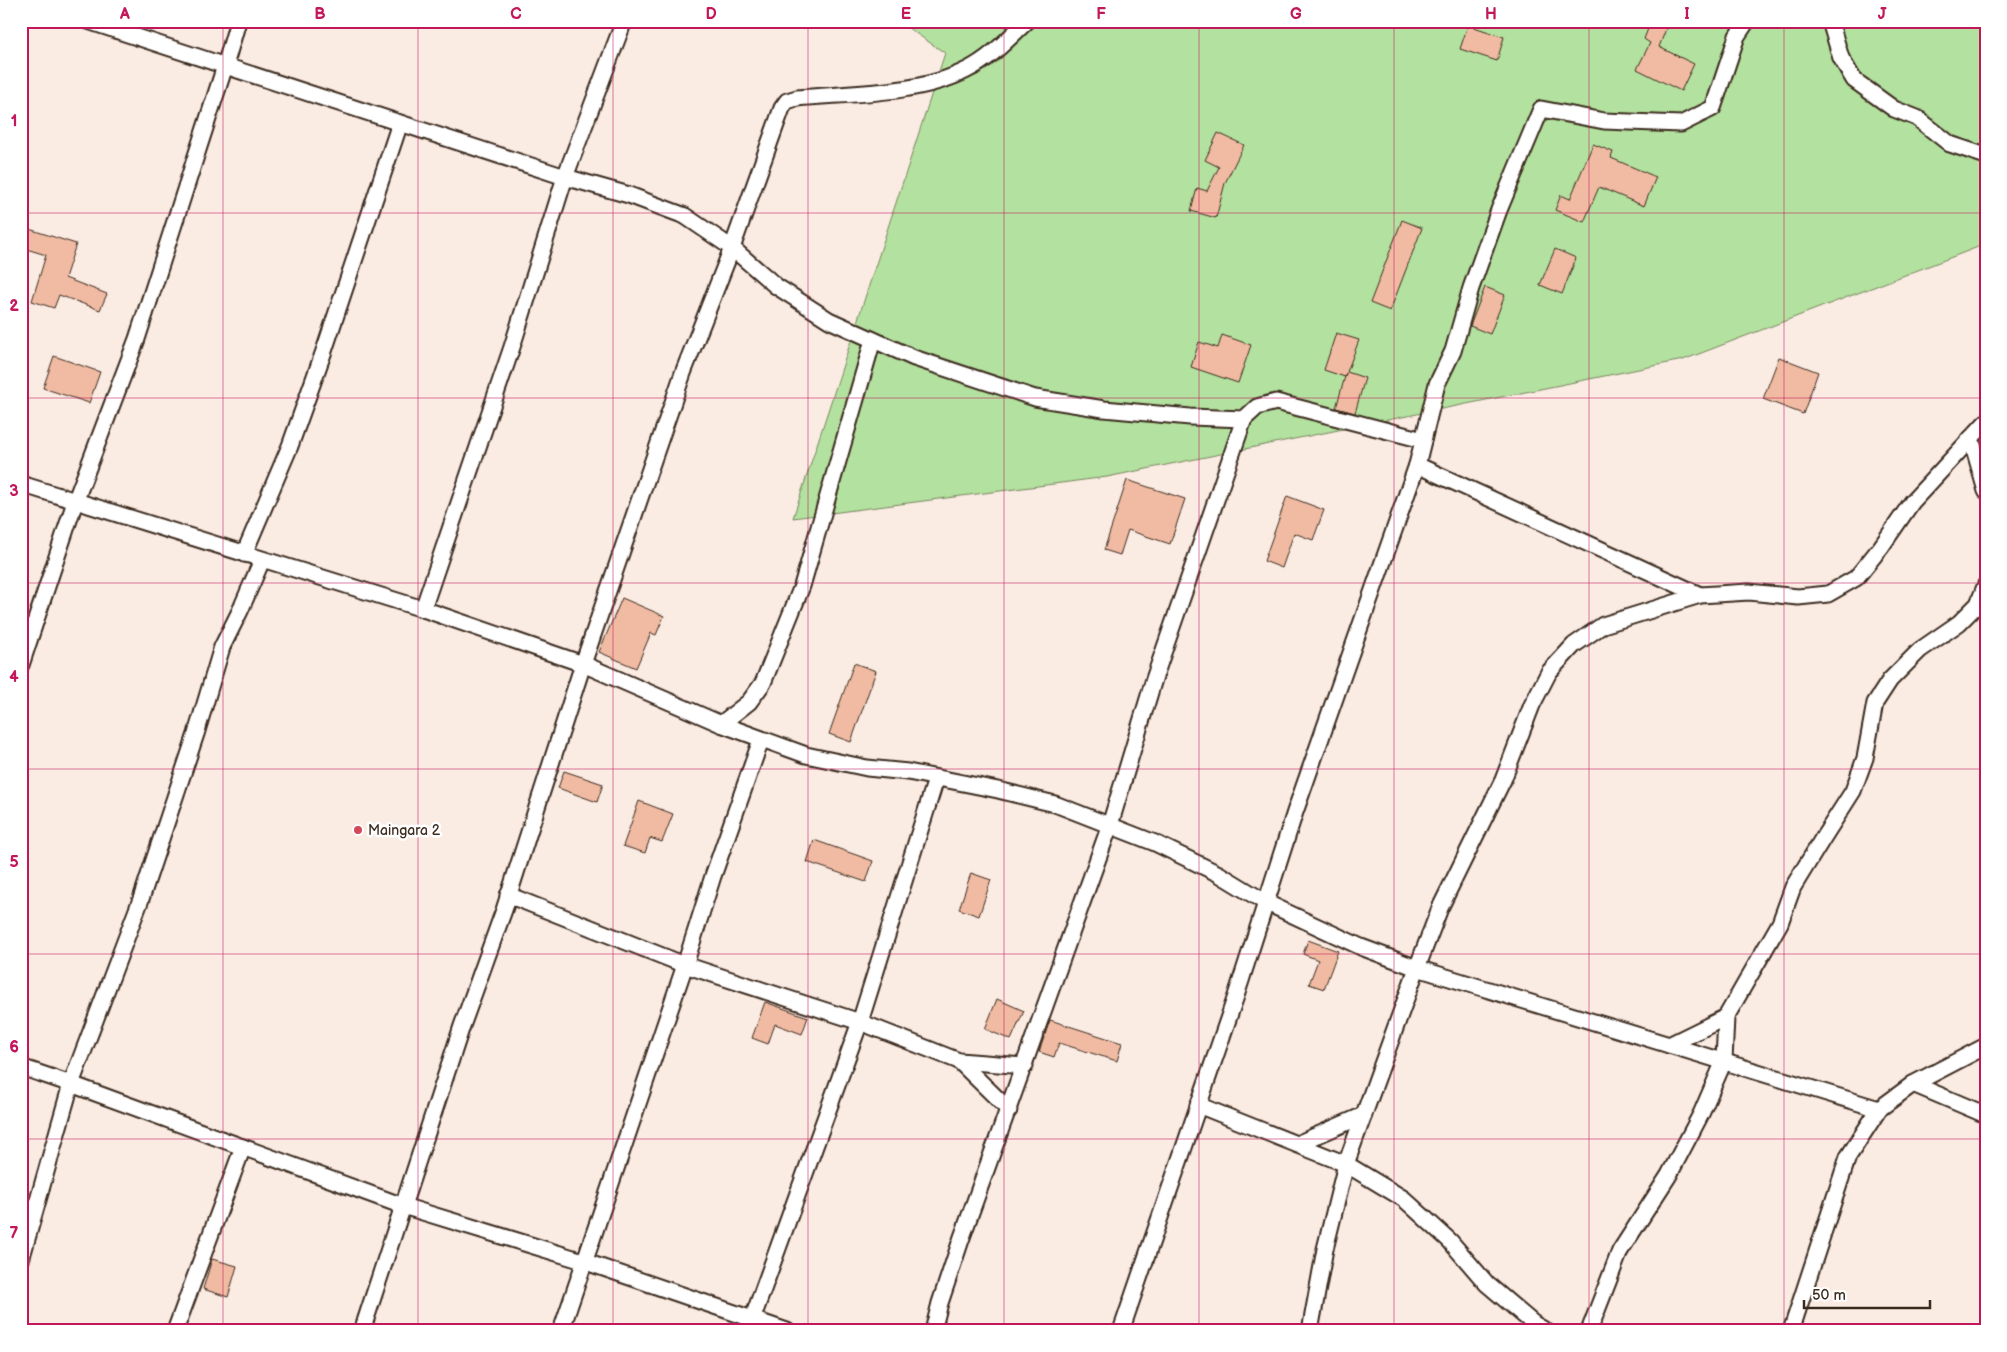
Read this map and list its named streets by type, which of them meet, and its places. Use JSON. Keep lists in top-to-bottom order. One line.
{"places":["Maingara 2"],"scale_bar":"50 m","grid":{"columns":["A","B","C","D","E","F","G","H","I","J"],"rows":["1","2","3","4","5","6","7"]}}
